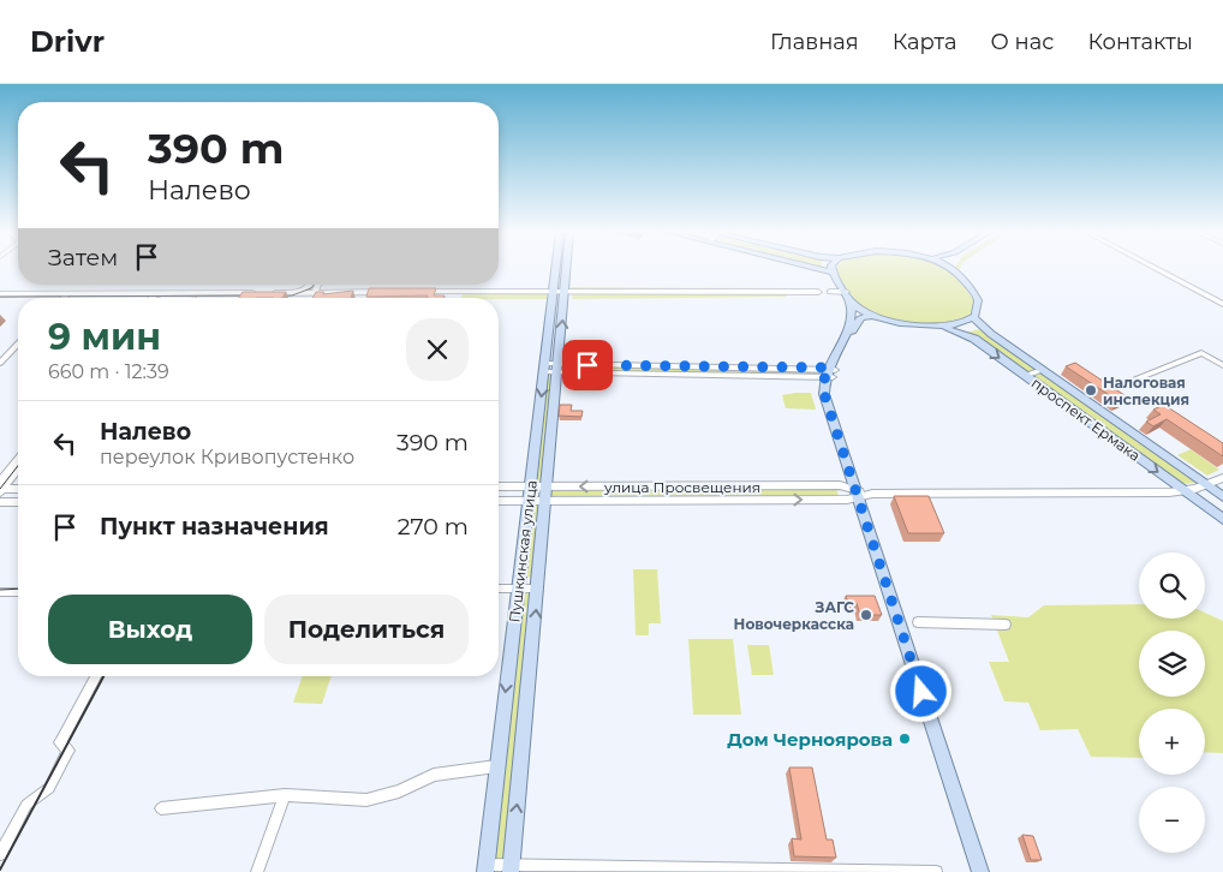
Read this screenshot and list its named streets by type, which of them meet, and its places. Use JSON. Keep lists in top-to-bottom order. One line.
{"streets":{"main road":["проспект Ермака","Пушкинская улица"],"street":["улица Просвещения"]},"crossings":[["проспект Ермака","улица Просвещения"],["улица Просвещения","Пушкинская улица"]],"places":["Налоговая инспекция","ЗАГС Новочеркасска","Дом Черноярова"],"page":{"header":"Drivr","nav":["Главная","Карта","О нас","Контакты"],"turn":["390 m","Налево"],"then":"Затем","heading":["9 мин","660 m · 12:39"],"list":[{"name":"Налево","note":"переулок Кривопустенко","value":"390 m"},{"name":"Пункт назначения","value":"270 m"}],"map_buttons":["+","−"],"buttons":["Выход","Поделиться"]}}
